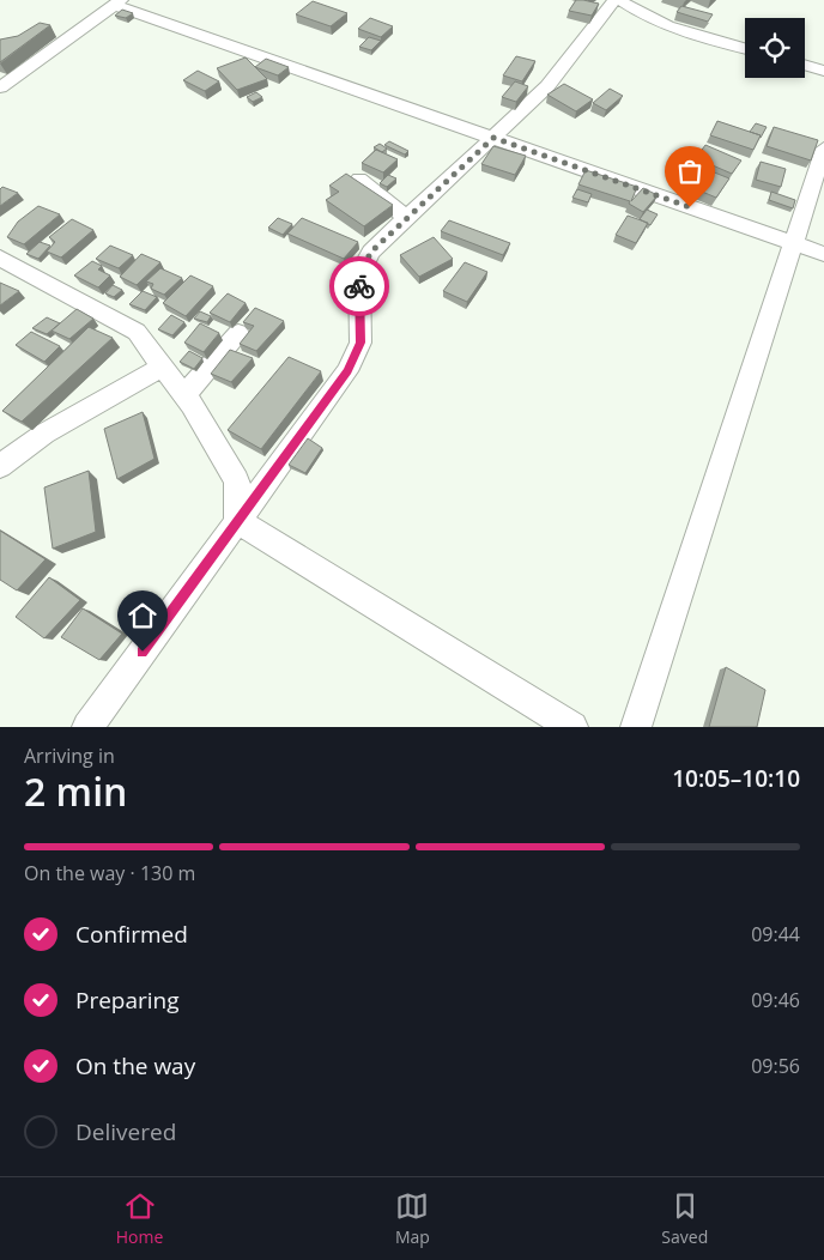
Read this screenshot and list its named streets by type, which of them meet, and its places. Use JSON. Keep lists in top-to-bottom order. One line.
{"page":{"heading":["2 min","Arriving in","10:05–10:10"],"bar":"On the way · 130 m","list":[["Confirmed","09:44"],["Preparing","09:46"],["On the way","09:56"],"Delivered"],"tabs":["Home","Map","Saved"]}}
